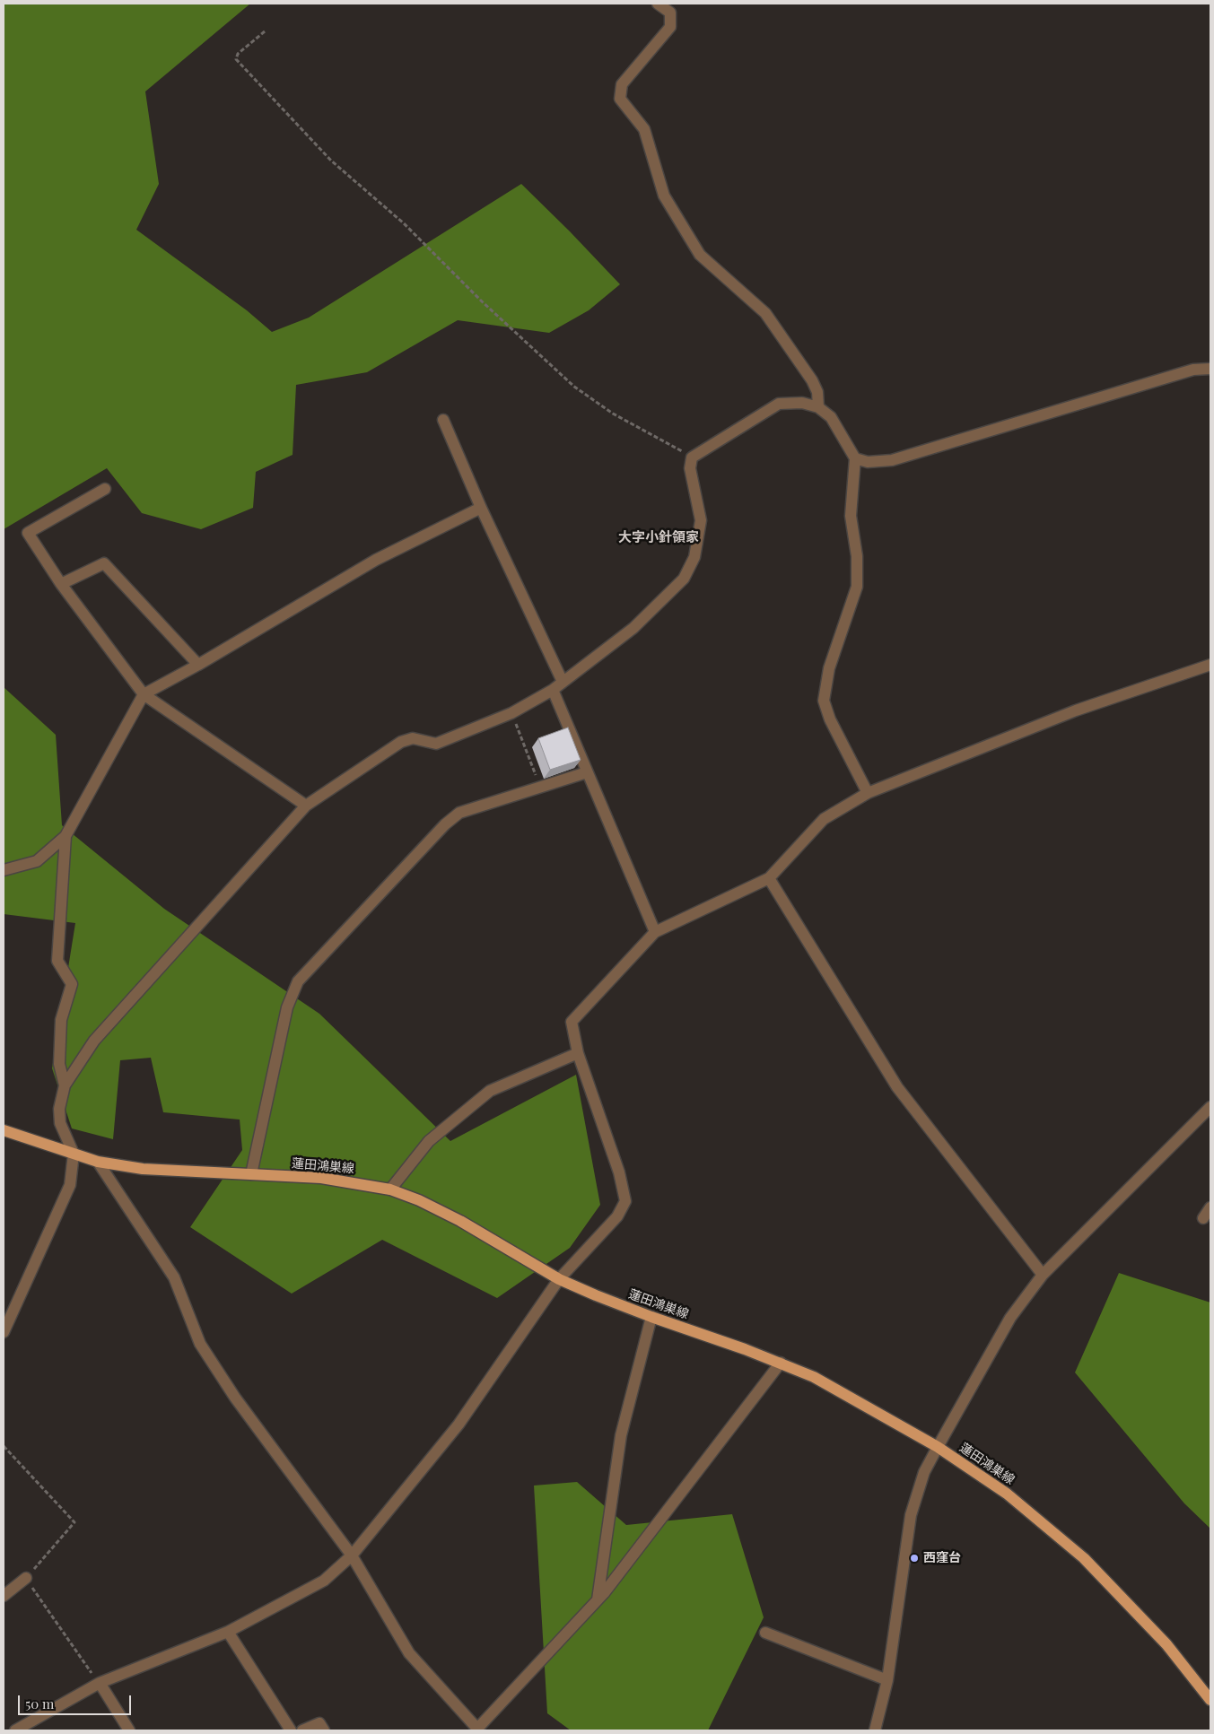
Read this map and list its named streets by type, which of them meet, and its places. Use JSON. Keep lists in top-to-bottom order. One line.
{"streets":{"main road":["蓮田鴻巣線"]},"districts":["大字小針領家"],"places":["西窪台"],"scale_bar":"50 m"}
